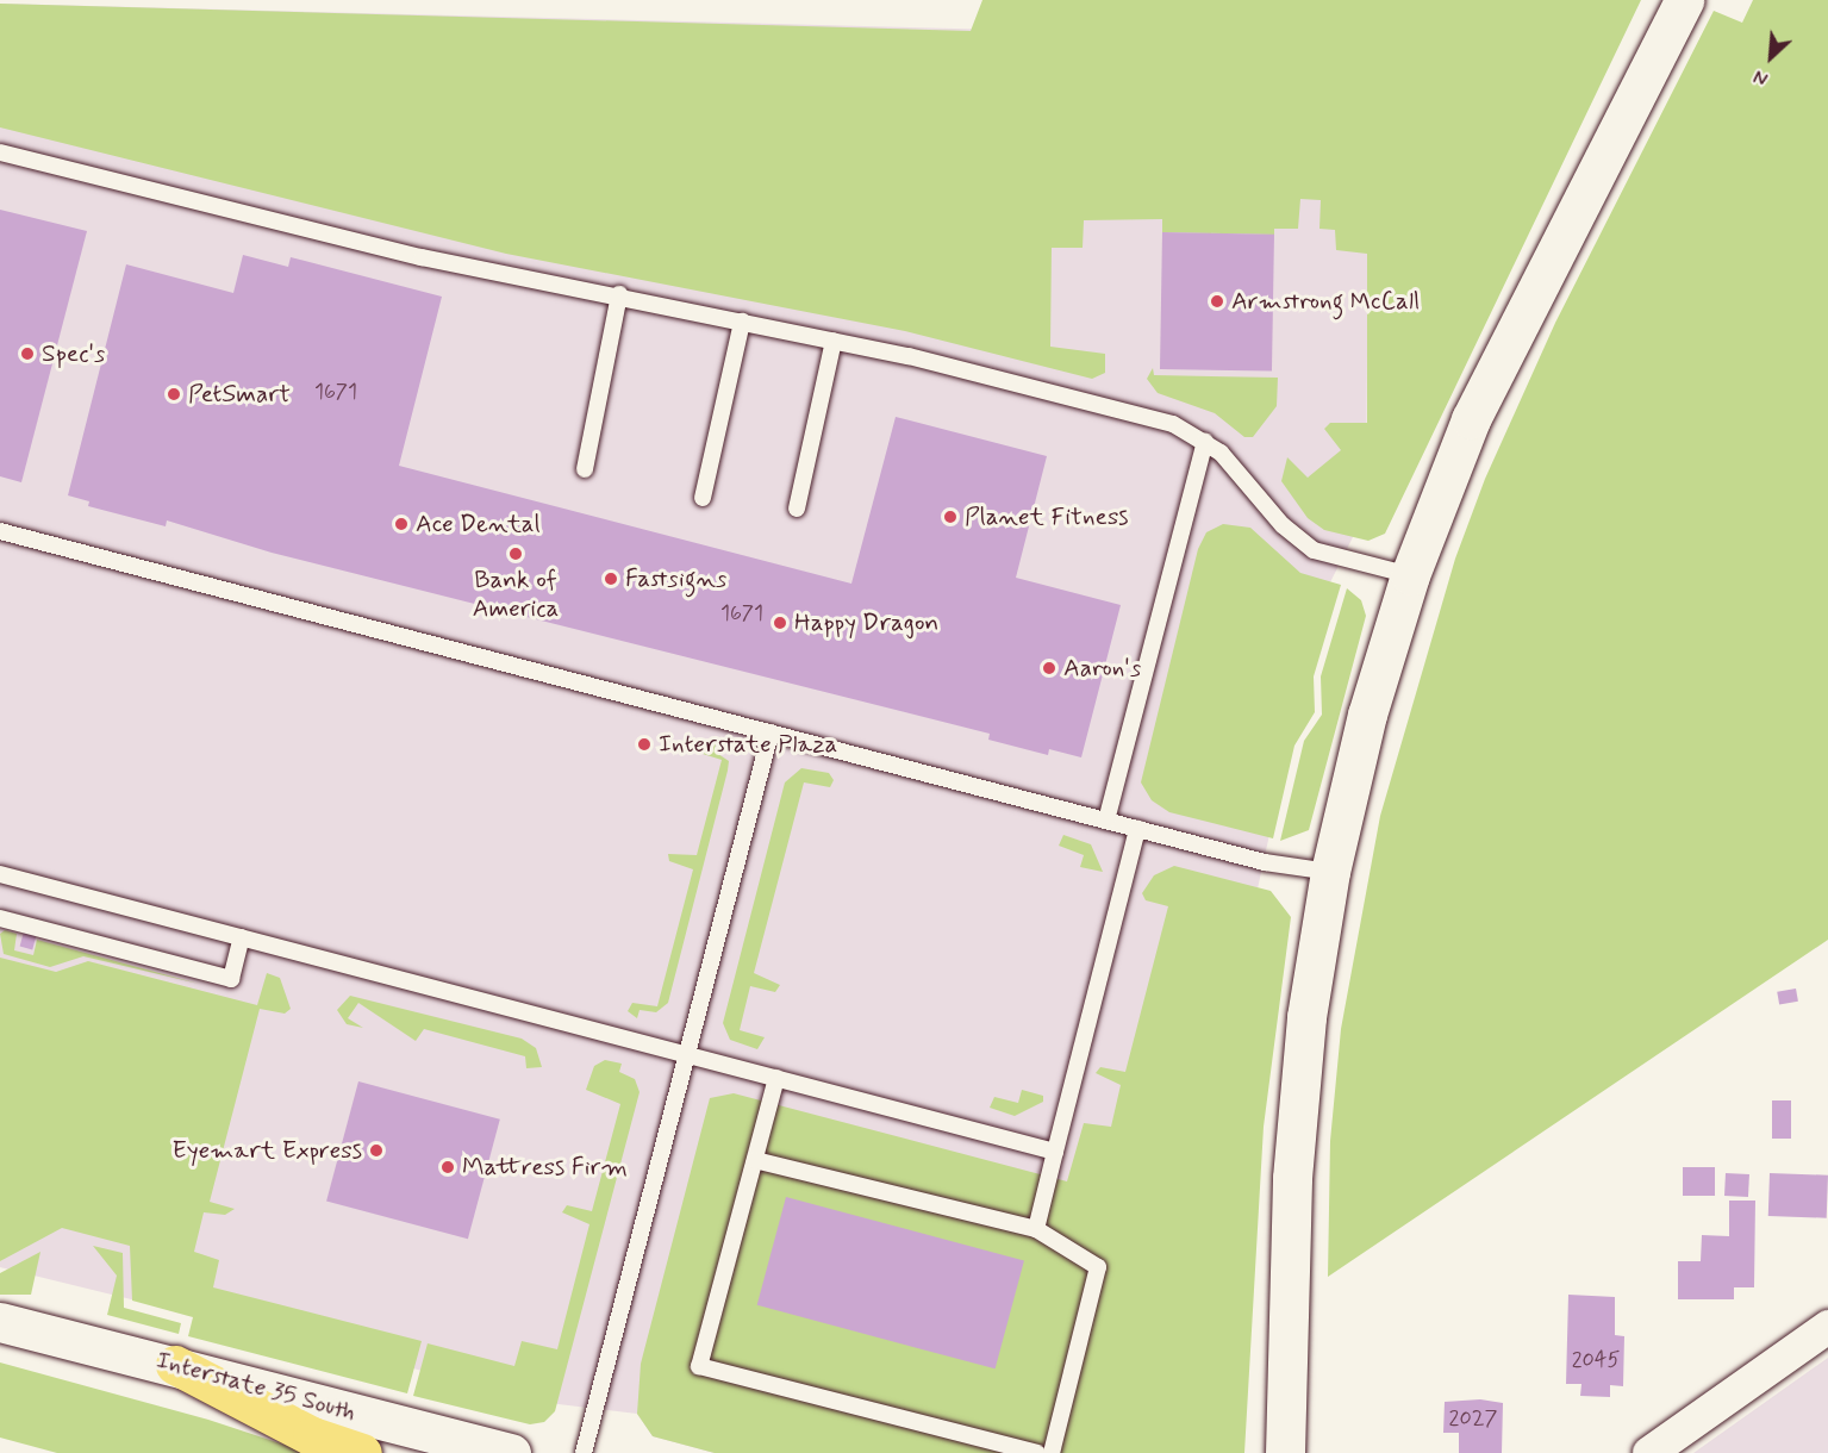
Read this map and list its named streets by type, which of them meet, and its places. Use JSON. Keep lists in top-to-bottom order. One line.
{"streets":{"main road":["Interstate 35 South"]},"places":["Armstrong McCall","Spec's","PetSmart","Planet Fitness","Ace Dental","Bank of America","Fastsigns","Happy Dragon","Aaron's","Interstate Plaza","Eyemart Express","Mattress Firm"],"house_numbers":["1671","1671","2045","2027"],"north":"bottom left"}
